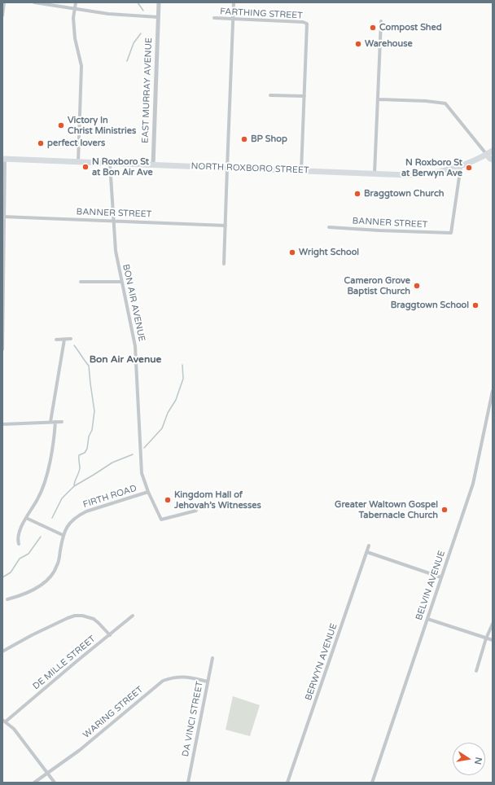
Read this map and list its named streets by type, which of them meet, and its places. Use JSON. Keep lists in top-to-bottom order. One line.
{"streets":{"main road":["NORTH ROXBORO STREET"],"street":["FARTHING STREET","EAST MURRAY AVENUE","BANNER STREET","BON AIR AVENUE","FIRTH ROAD","BELVIN AVENUE","BERWYN AVENUE","DE MILLE STREET","WARING STREET","DA VINCI STREET"]},"crossings":[["EAST MURRAY AVENUE","NORTH ROXBORO STREET"],["NORTH ROXBORO STREET","BANNER STREET"],["NORTH ROXBORO STREET","BON AIR AVENUE"],["BANNER STREET","BON AIR AVENUE"],["BON AIR AVENUE","FIRTH ROAD"],["WARING STREET","DA VINCI STREET"]],"districts":["Bon Air Avenue"],"places":["Compost Shed","Warehouse","Victory In Christ Ministries","BP Shop","perfect lovers","N Roxboro St at Bon Air Ave","N Roxboro St at Berwyn Ave","Braggtown Church","Wright School","Cameron Grove Baptist Church","Braggtown School","Kingdom Hall of Jehovah’s Witnesses","Greater Waltown Gospel Tabernacle Church"],"north":"right"}
